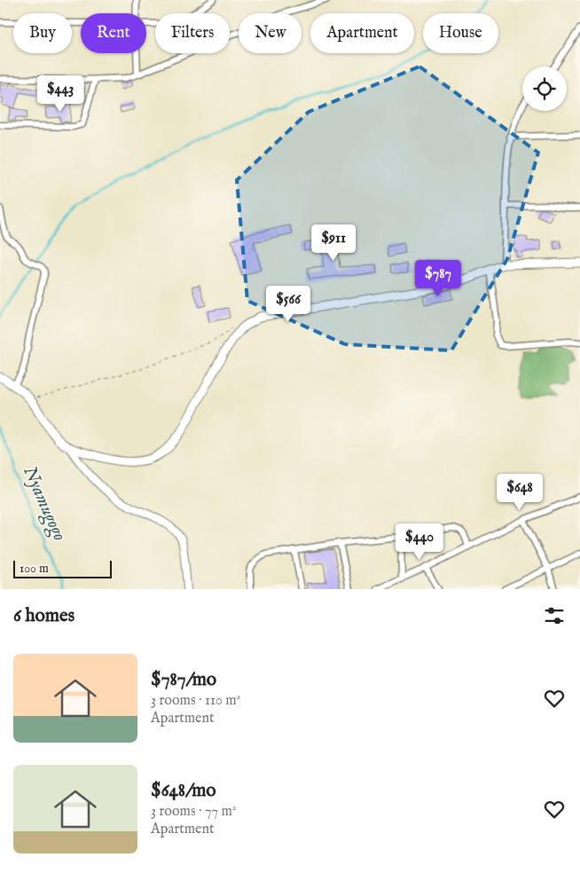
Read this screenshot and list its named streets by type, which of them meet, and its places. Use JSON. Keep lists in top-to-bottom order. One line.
{"water":["Nyamugogo"],"scale_bar":"100 m","page":{"chip":["Buy","Rent","Filters","New","Apartment","House"],"price":["$443","$911","$787","$566","$648","$440"],"scale":"100 m","heading":"6 homes","list":[{"name":"$787/mo","note":"3 rooms · 110 m² · Apartment"},{"name":"$648/mo","note":"3 rooms · 77 m² · Apartment"}]}}
